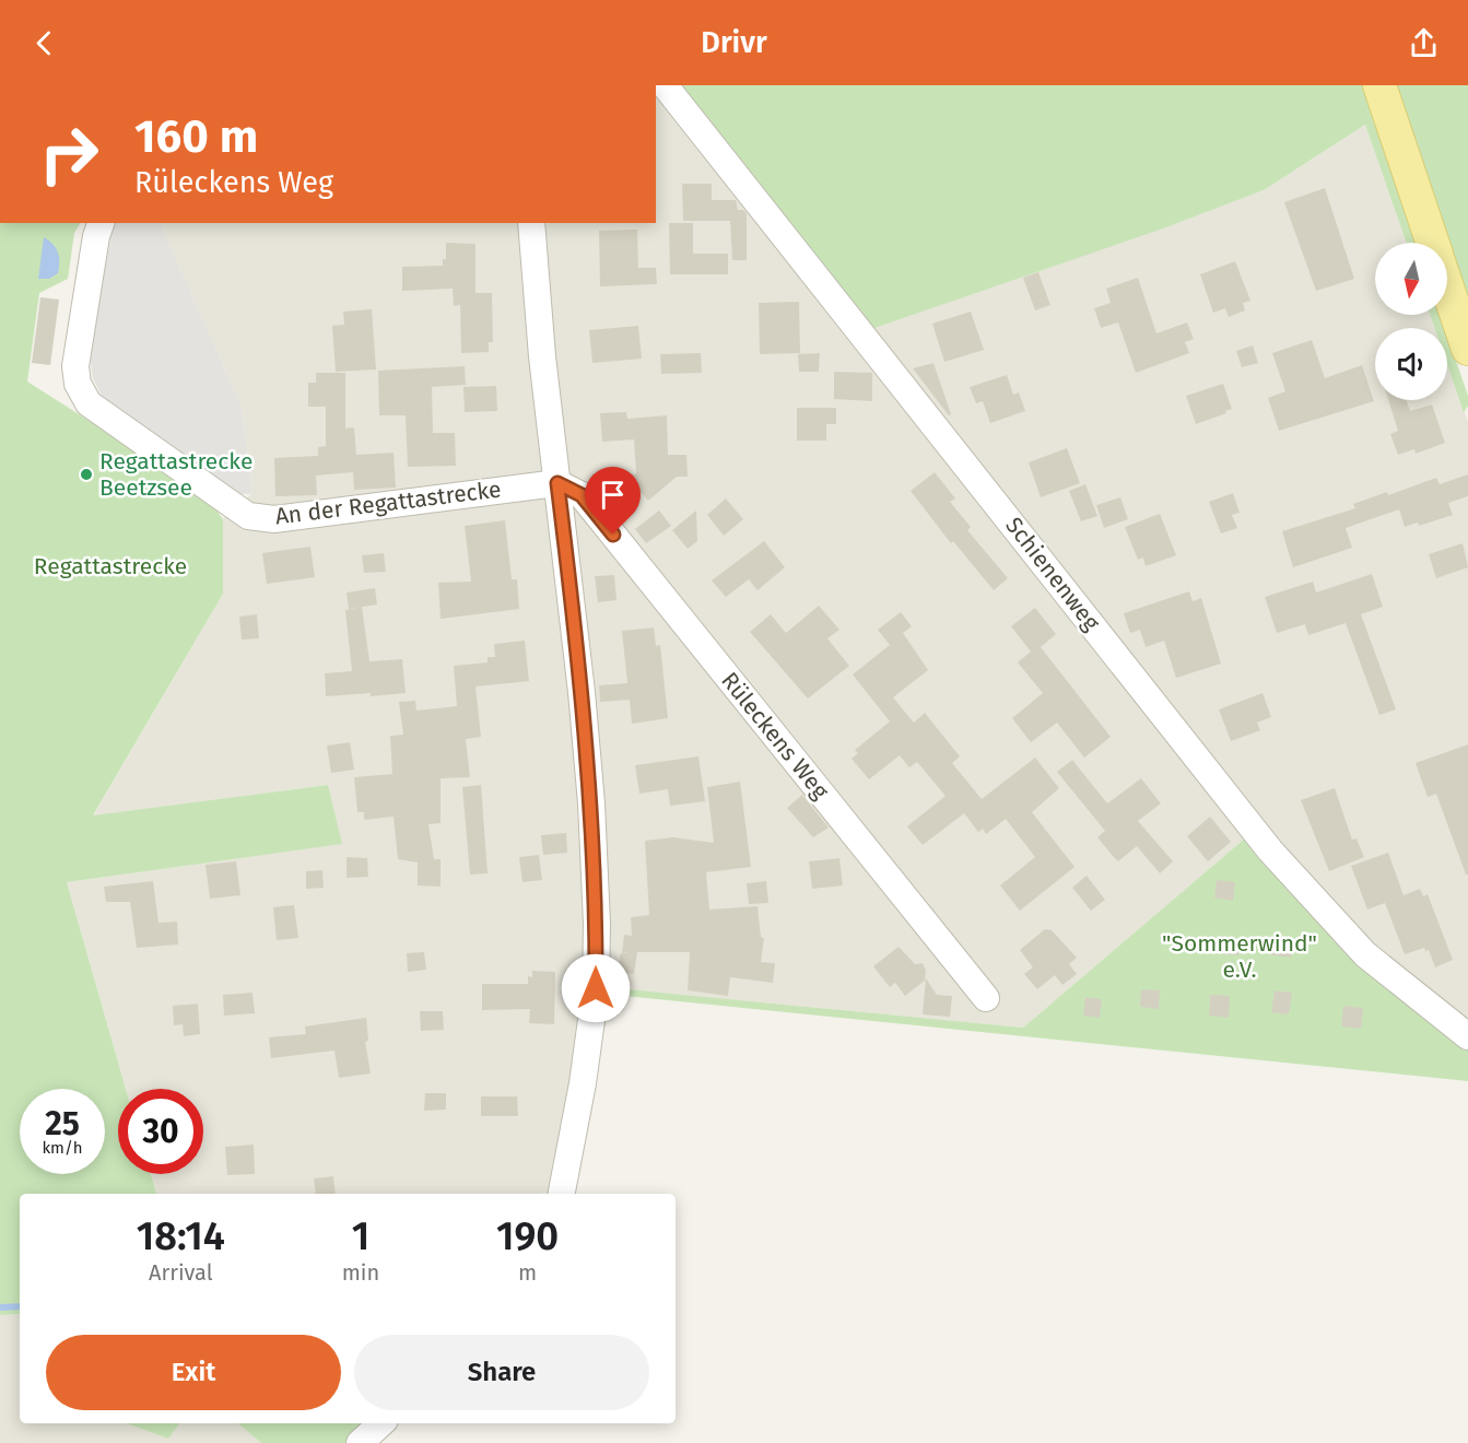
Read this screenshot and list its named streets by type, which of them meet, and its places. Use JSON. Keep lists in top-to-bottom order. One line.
{"streets":{"street":["An der Regattastrecke","Schienenweg","Rüleckens Weg"]},"crossings":[["An der Regattastrecke","Rüleckens Weg"]],"parks":["Regattastrecke","\"Sommerwind\" e.V."],"places":["Regattastrecke Beetzsee"],"north":"bottom","page":{"header":"Drivr","turn":["160 m","Rüleckens Weg"],"speed":"25 km/h","limit":"30","eta":["18:14","Arrival","1","min","190","m"],"buttons":["Exit","Share"]}}
